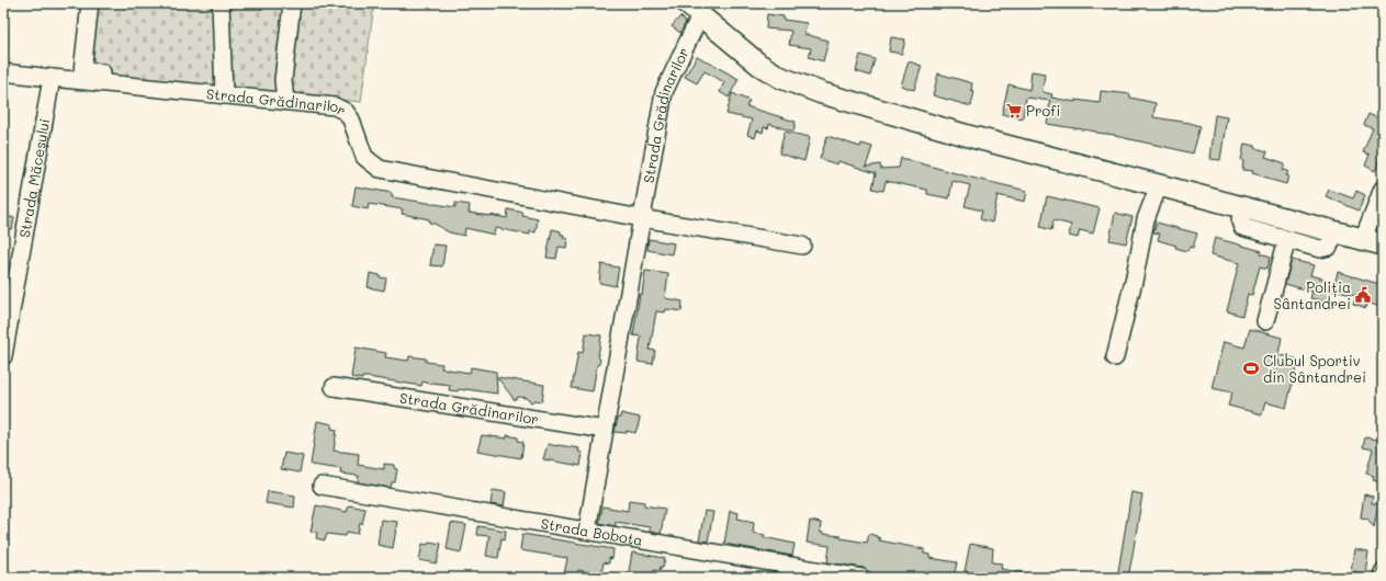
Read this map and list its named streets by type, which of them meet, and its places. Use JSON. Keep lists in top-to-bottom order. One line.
{"streets":{"street":["Strada Grădinarilor","Strada Măceșului","Strada Bobota"]},"crossings":[["Strada Grădinarilor","Strada Măceșului"],["Strada Grădinarilor","Strada Bobota"]],"places":{"supermarket":["Profi"],"public building":["Poliția Sântandrei"],"sports":["Clubul Sportiv din Sântandrei"]}}
